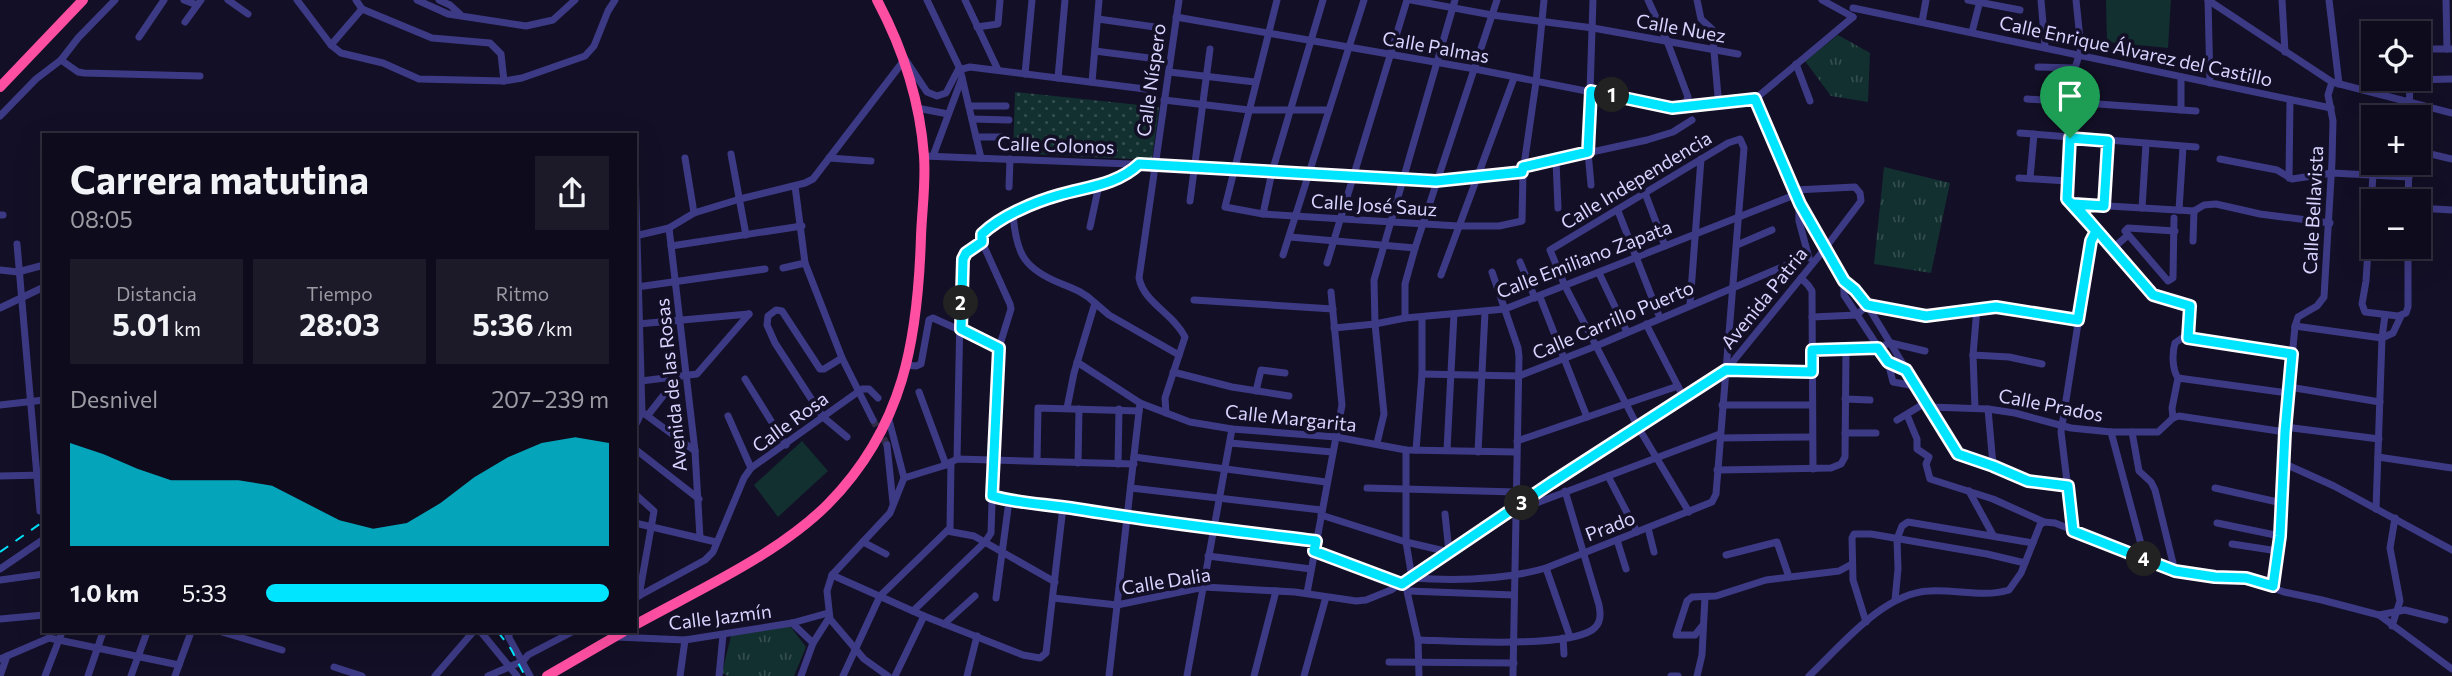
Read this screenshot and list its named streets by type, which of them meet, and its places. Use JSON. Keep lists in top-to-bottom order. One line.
{"streets":{"street":["Calle Nuez","Calle Palmas","Calle Enrique Álvarez del Castillo","Calle Níspero","Calle Colonos","Calle Independencia","Calle José Sauz","Calle Bellavista","Calle Emiliano Zapata","Avenida Patria","Calle Carrillo Puerto","Avenida de las Rosas","Calle Prados","Calle Margarita","Calle Rosa","Prado","Calle Dalia","Calle Jazmín"]},"crossings":[["Calle Palmas","Calle Níspero"],["Calle Enrique Álvarez del Castillo","Calle Bellavista"],["Calle Níspero","Calle Colonos"],["Calle Colonos","Calle José Sauz"],["Calle Independencia","Calle Emiliano Zapata"],["Calle Emiliano Zapata","Avenida Patria"],["Avenida Patria","Prado"],["Avenida Patria","Calle Dalia"]],"page":{"map_buttons":["+","−"],"pins":["1","2","3","4"],"heading":["Carrera matutina","08:05"],"stats":[["Distancia","5.01 km"],["Tiempo","28:03"],["Ritmo","5:36 /km"]],"chart":["Desnivel","207–239 m"],"list":[{"name":"1.0 km","note":"5:33"}]}}
